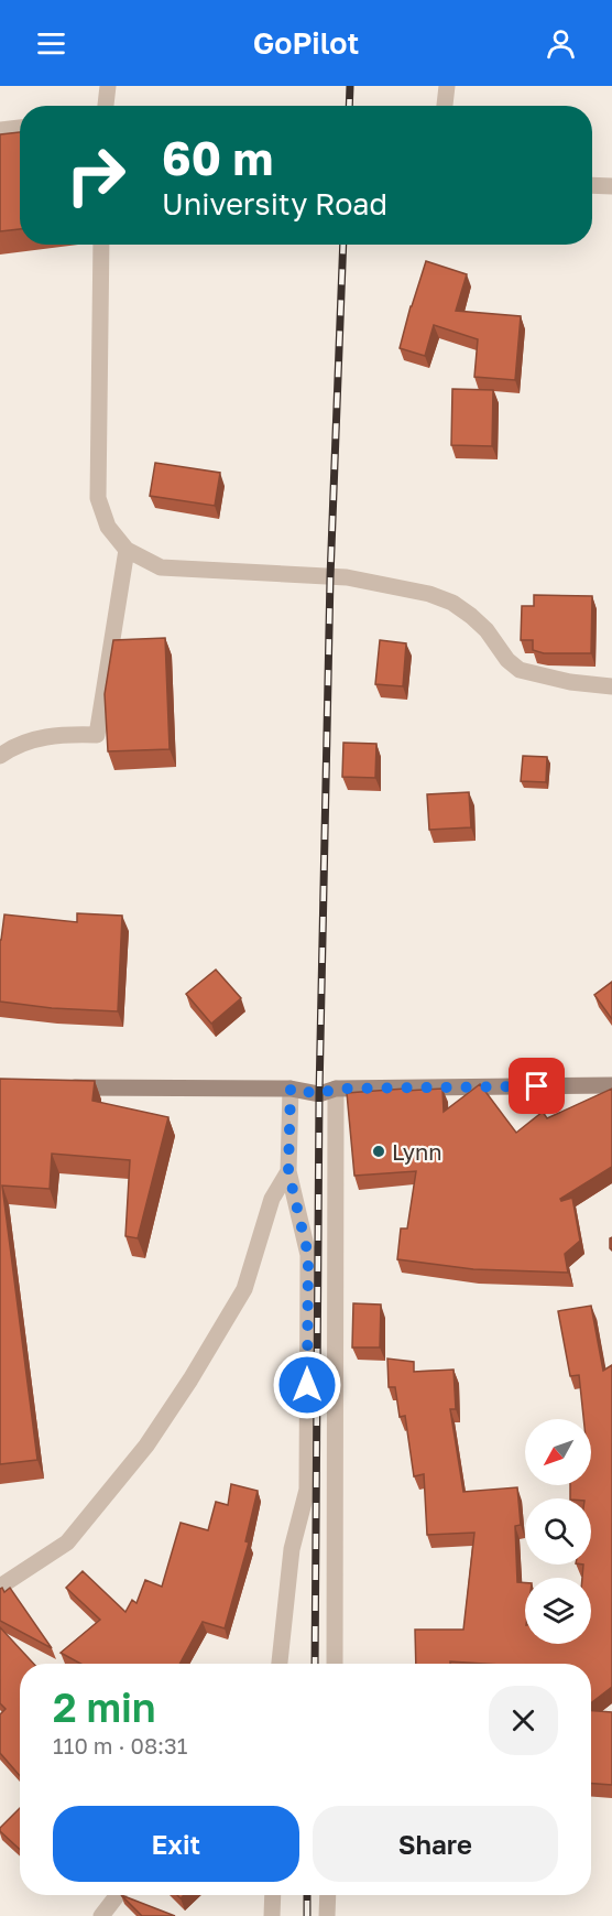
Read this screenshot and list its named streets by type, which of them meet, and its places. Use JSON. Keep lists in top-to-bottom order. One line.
{"places":["Lynn"],"north":"bottom left","page":{"header":"GoPilot","turn":["60 m","University Road"],"heading":["2 min","110 m · 08:31"],"buttons":["Exit","Share"]}}
